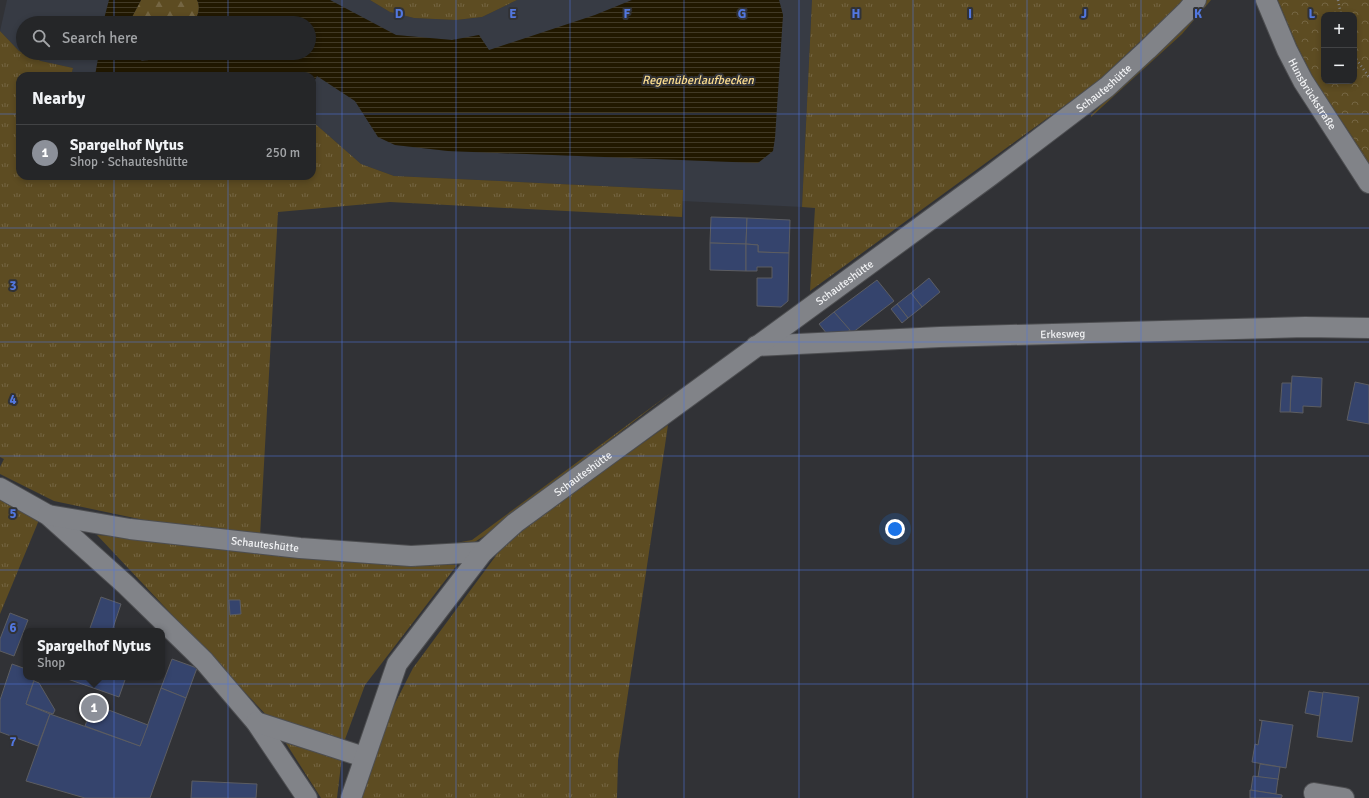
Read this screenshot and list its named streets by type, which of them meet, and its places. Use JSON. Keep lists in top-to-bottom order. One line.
{"streets":{"street":["Schauteshütte","Hunsbrückstraße","Erkesweg"]},"crossings":[["Schauteshütte","Erkesweg"]],"water":["Regenüberlaufbecken"],"page":{"map_buttons":["+","−"],"search":"Search here","heading":"Nearby","list":[{"mark":"1","name":"Spargelhof Nytus","note":"Shop · Schauteshütte","value":"250 m"}],"popup":["Spargelhof Nytus","Shop"],"pins":"1"},"grid":{"columns":["D","E","F","G","H","I","J","K","L"],"rows":["3","4","5","6","7"]}}
